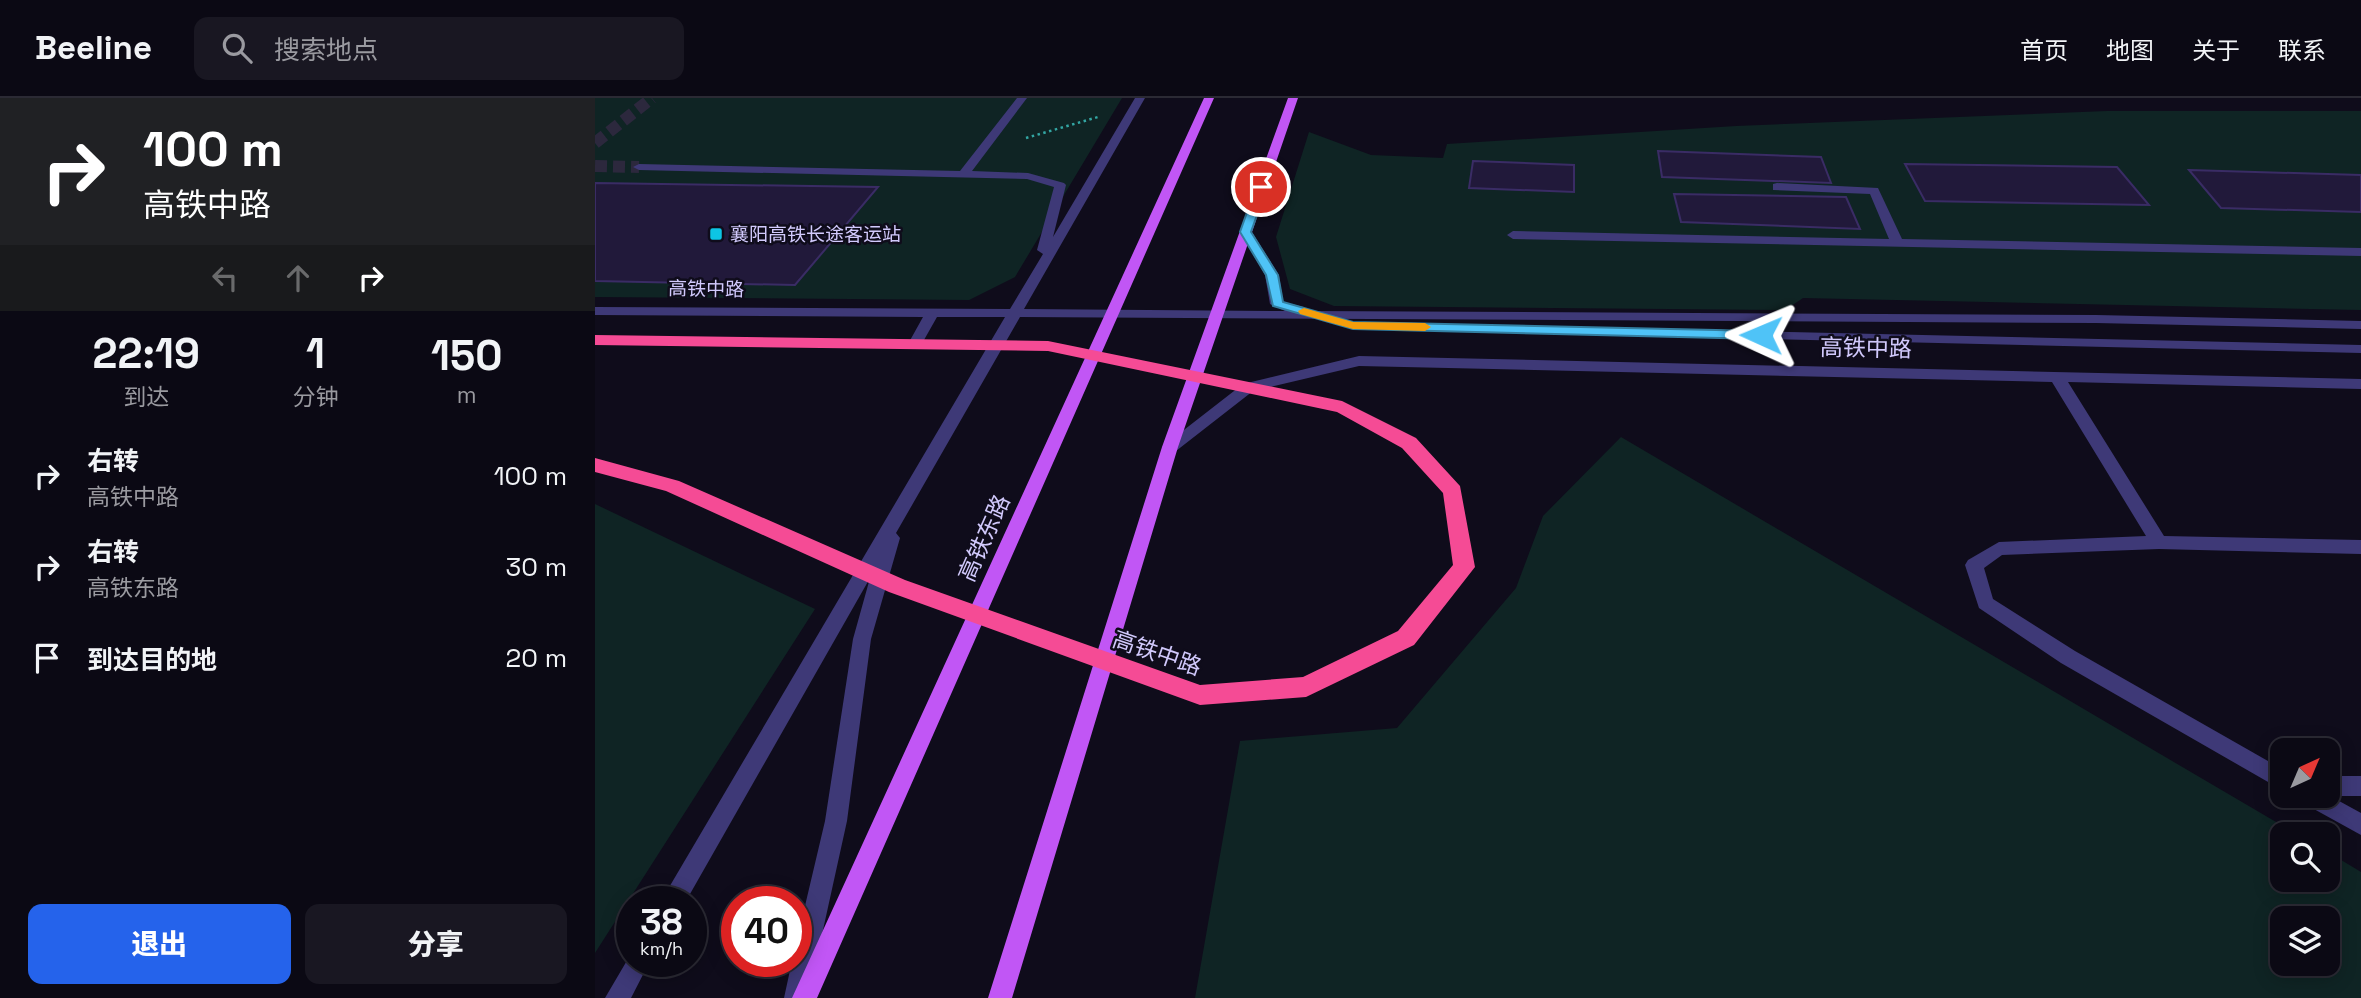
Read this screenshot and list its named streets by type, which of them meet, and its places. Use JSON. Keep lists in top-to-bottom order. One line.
{"streets":{"highway":["高铁中路"],"main road":["高铁东路"]},"places":{"transit":["襄阳高铁长途客运站"]},"north":"top right","page":{"header":"Beeline","search":"搜索地点","nav":["首页","地图","关于","联系"],"turn":["100 m","高铁中路"],"eta":["22:19","到达","1","分钟","150","m"],"list":[{"name":"右转","note":"高铁中路","value":"100 m"},{"name":"右转","note":"高铁东路","value":"30 m"},{"name":"到达目的地","value":"20 m"}],"speed":"38 km/h","limit":"40","buttons":["退出","分享"]}}
